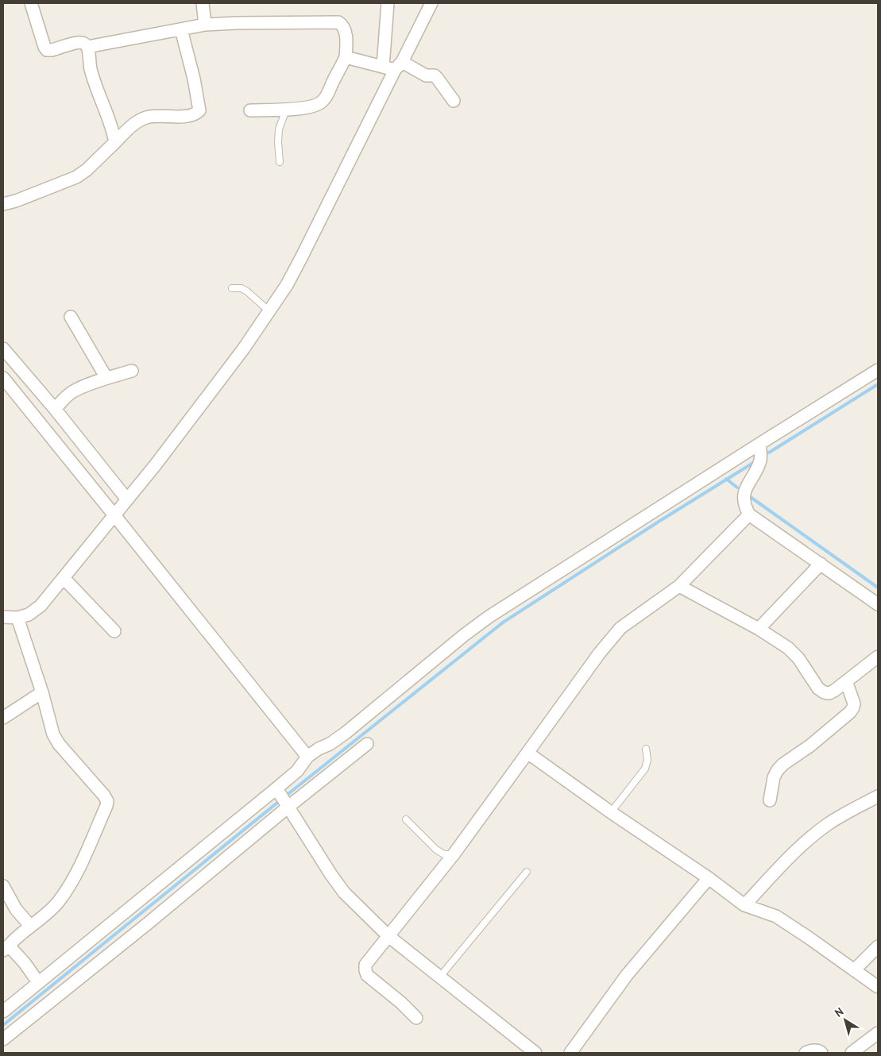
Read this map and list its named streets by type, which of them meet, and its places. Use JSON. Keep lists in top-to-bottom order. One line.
{"north":"top left"}
